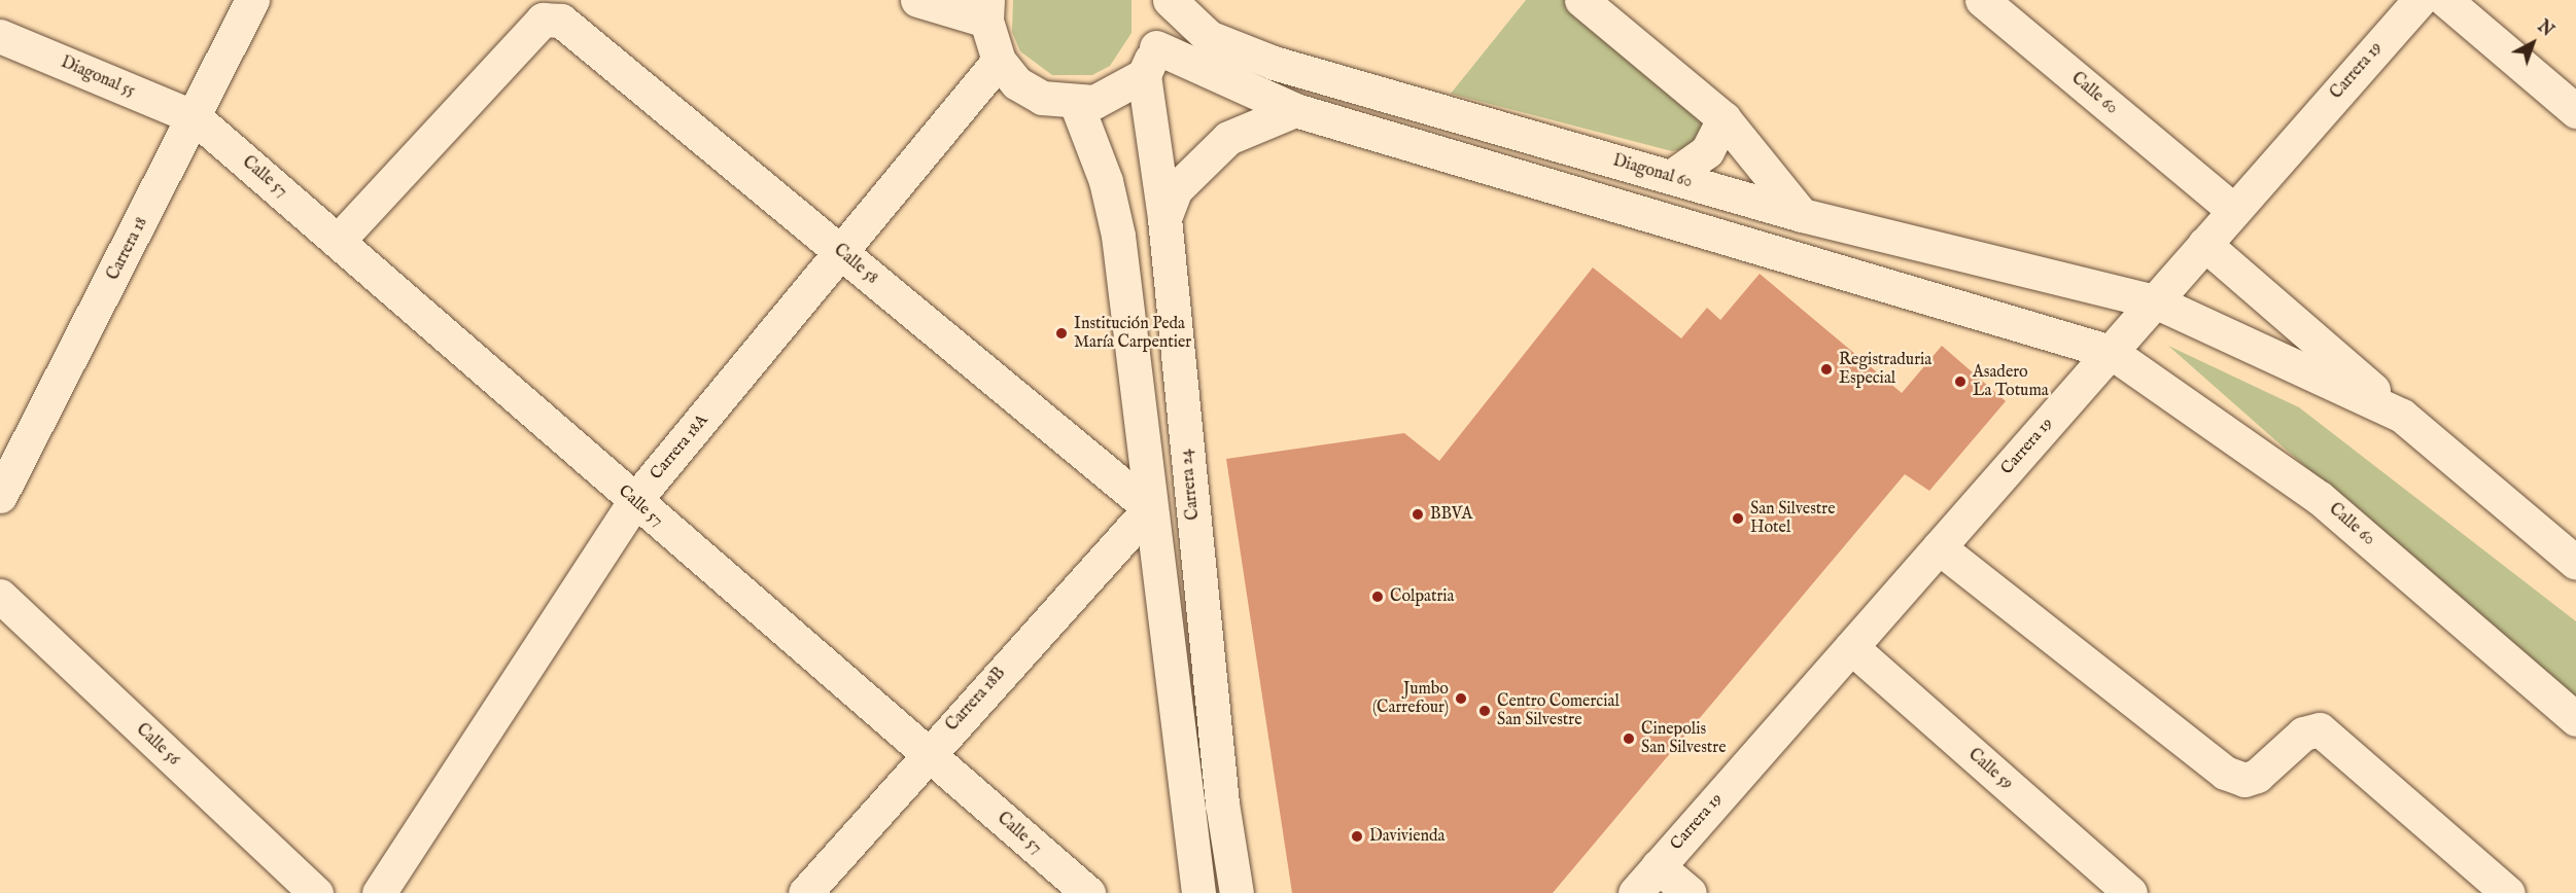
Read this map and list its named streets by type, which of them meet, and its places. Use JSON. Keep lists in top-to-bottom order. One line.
{"streets":{"street":["Carrera 19","Diagonal 55","Calle 60","Diagonal 60","Calle 57","Carrera 18","Calle 58","Carrera 18A","Carrera 24","Carrera 18B","Calle 56","Calle 59"]},"crossings":[["Carrera 19","Calle 60"],["Carrera 19","Diagonal 60"],["Carrera 19","Calle 59"],["Diagonal 55","Calle 57"],["Diagonal 55","Carrera 18"],["Calle 57","Carrera 18"],["Calle 57","Calle 58"],["Calle 57","Carrera 18A"],["Calle 57","Carrera 18B"],["Calle 58","Carrera 18A"],["Calle 58","Carrera 18B"]],"places":["Institución Peda María Carpentier","Registraduria Especial","Asadero La Totuma","BBVA","San Silvestre Hotel","Colpatria","Jumbo (Carrefour)","Centro Comercial San Silvestre","Cinepolis San Silvestre","Davivienda"],"north":"top right"}
